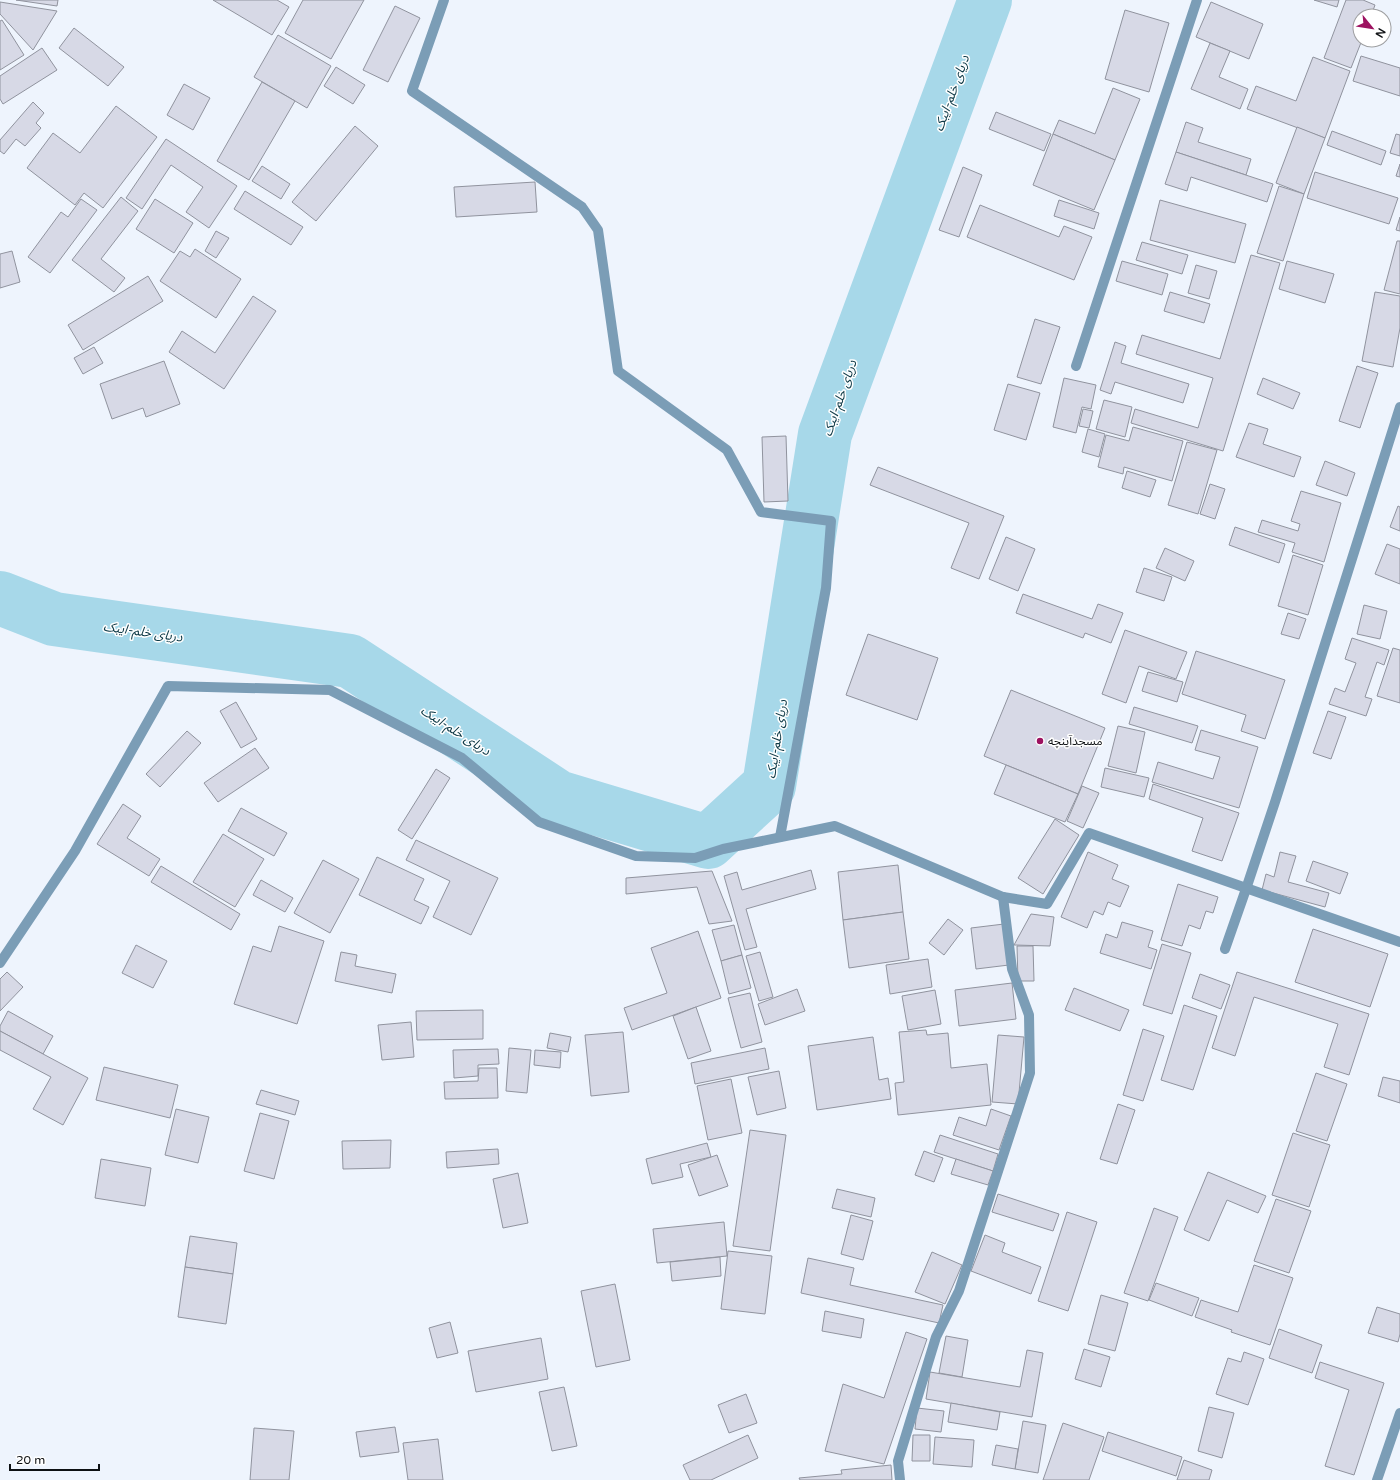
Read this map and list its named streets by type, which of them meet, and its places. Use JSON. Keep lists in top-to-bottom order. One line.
{"water":["دریای خلم-ایبک"],"places":["مسجدآینچه"],"scale_bar":"20 m","north":"bottom right"}
